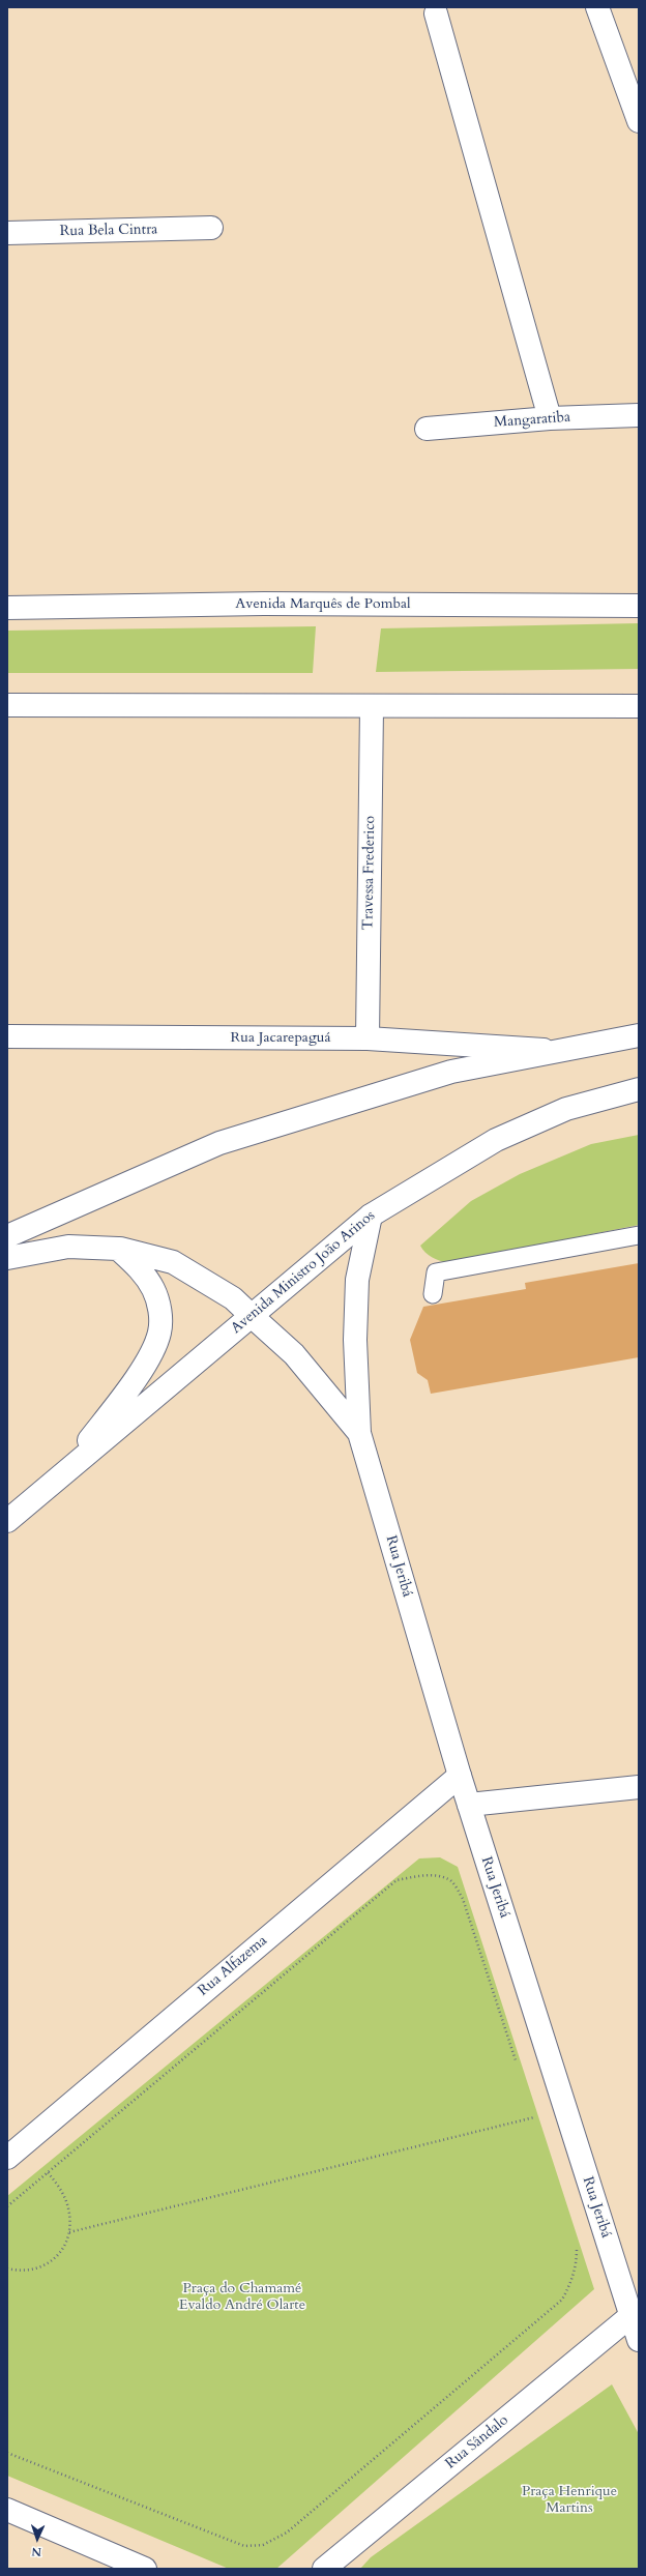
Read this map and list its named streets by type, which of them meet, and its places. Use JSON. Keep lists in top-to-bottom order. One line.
{"streets":{"street":["Rua Bela Cintra","Mangaratiba","Avenida Marquês de Pombal","Travessa Frederico","Rua Jacarepaguá","Avenida Ministro João Arinos","Rua Jeribá","Rua Alfazema","Rua Sândalo"]},"crossings":[["Travessa Frederico","Rua Jacarepaguá"],["Rua Jeribá","Rua Alfazema"],["Rua Jeribá","Rua Sândalo"]],"parks":["Praça do Chamamé Evaldo André Olarte","Praça Henrique Martins"],"north":"bottom"}
